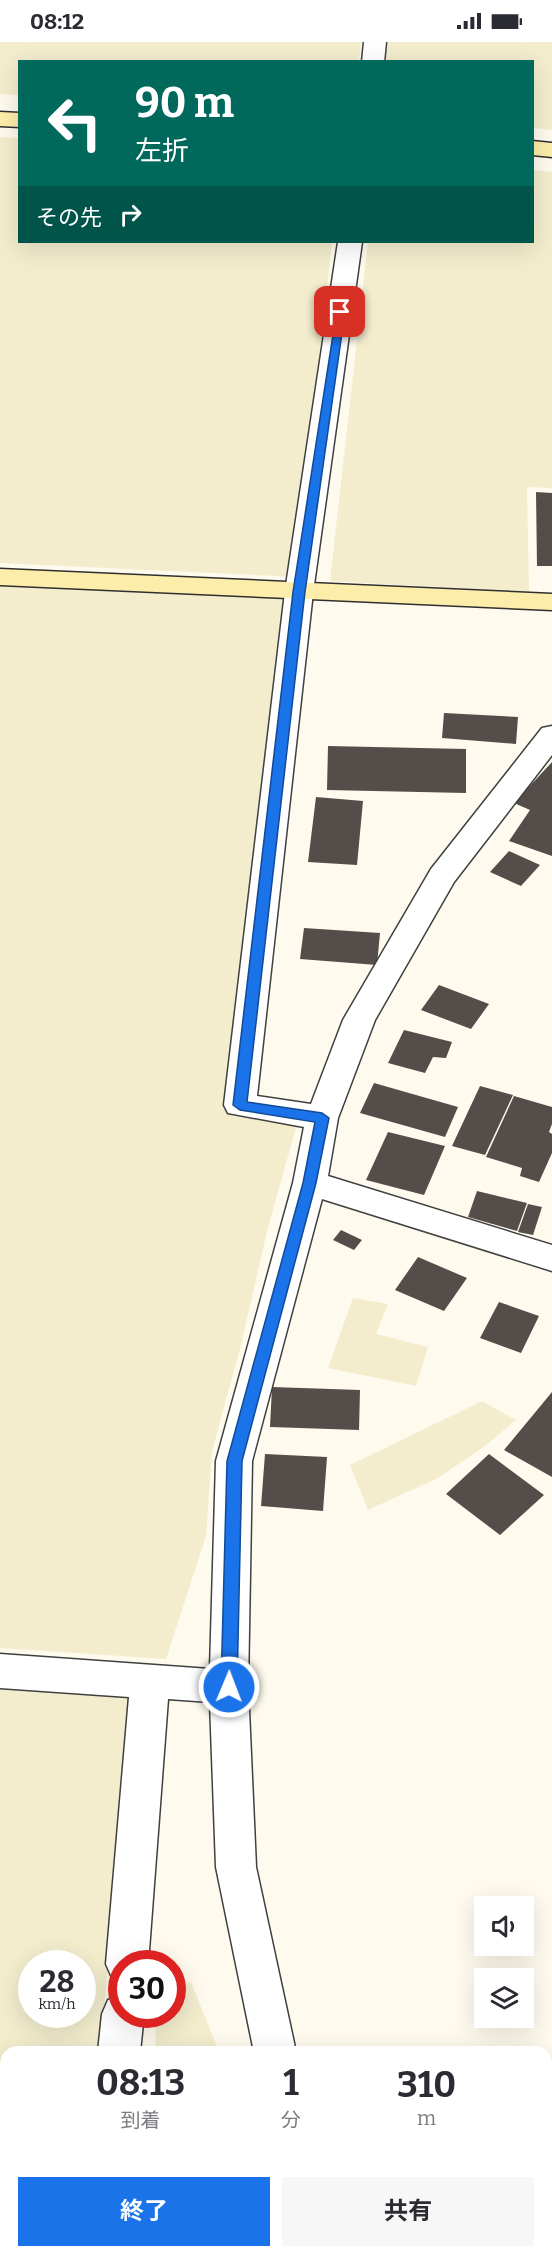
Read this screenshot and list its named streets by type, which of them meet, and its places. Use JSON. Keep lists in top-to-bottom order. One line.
{"page":{"status":"08:12","turn":["90 m","左折"],"then":"その先","speed":"28 km/h","limit":"30","eta":["08:13","到着","1","分","310","m"],"buttons":["終了","共有"]}}
